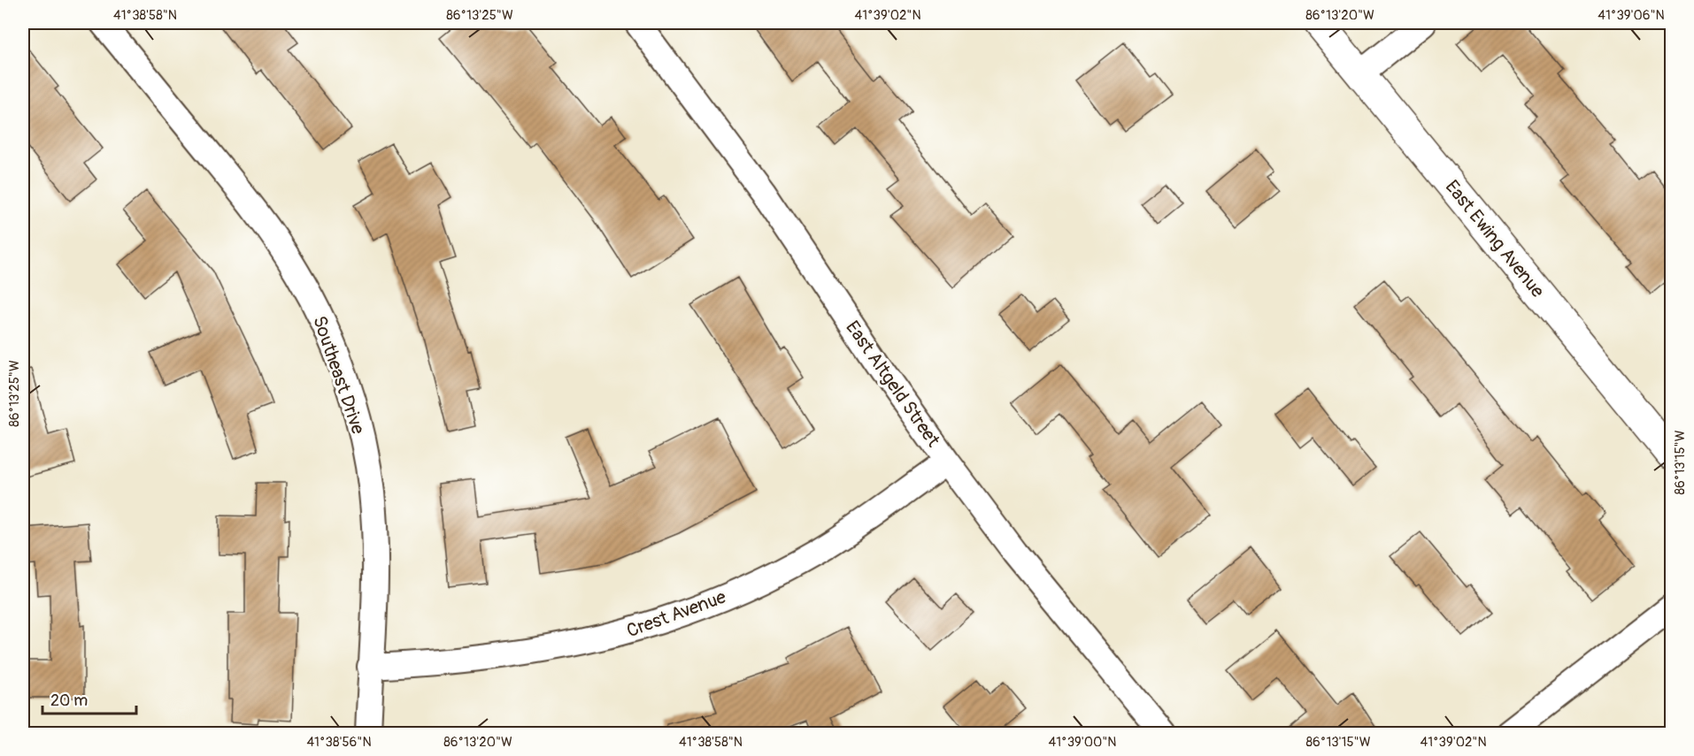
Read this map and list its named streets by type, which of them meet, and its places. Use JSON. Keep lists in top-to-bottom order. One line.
{"streets":{"street":["East Ewing Avenue","Southeast Drive","East Altgeld Street","Crest Avenue"]},"crossings":[["Southeast Drive","Crest Avenue"],["East Altgeld Street","Crest Avenue"]],"scale_bar":"20 m","coordinates":["41°38'58\"N","86°13'25\"W","41°39'02\"N","86°13'20\"W","41°39'06\"N","86°13'15\"W","41°38'56\"N","41°39'00\"N"]}
